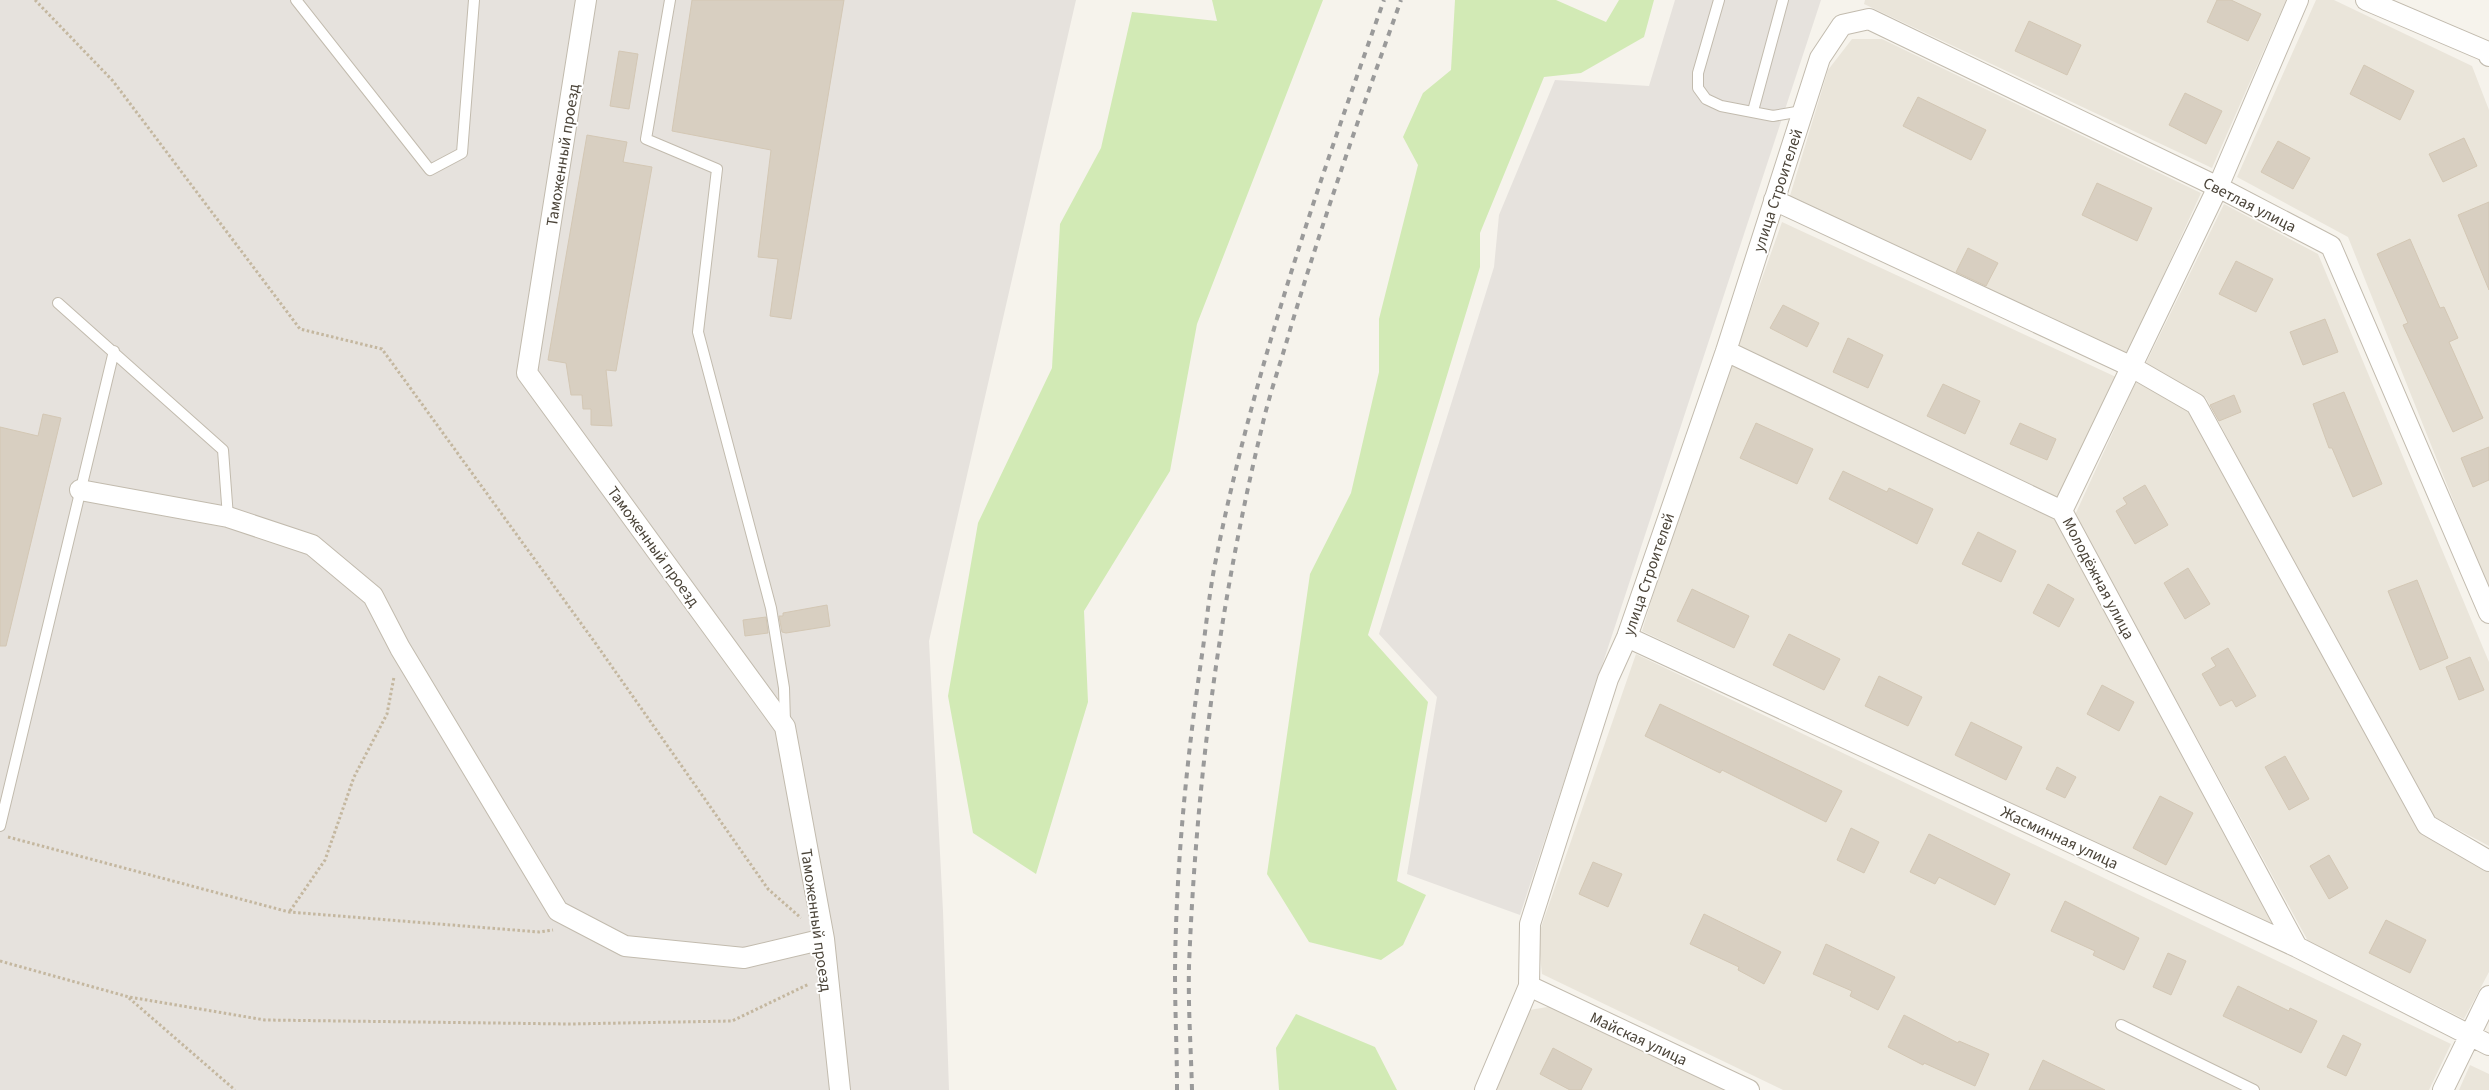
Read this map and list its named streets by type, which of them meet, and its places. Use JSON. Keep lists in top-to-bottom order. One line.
{"streets":{"street":["Таможенный проезд","улица Строителей","Светлая улица","Молодёжная улица","Жасминная улица","Майская улица"]},"crossings":[["улица Строителей","Светлая улица"],["улица Строителей","Молодёжная улица"],["улица Строителей","Жасминная улица"],["улица Строителей","Майская улица"],["Молодёжная улица","Жасминная улица"]]}
